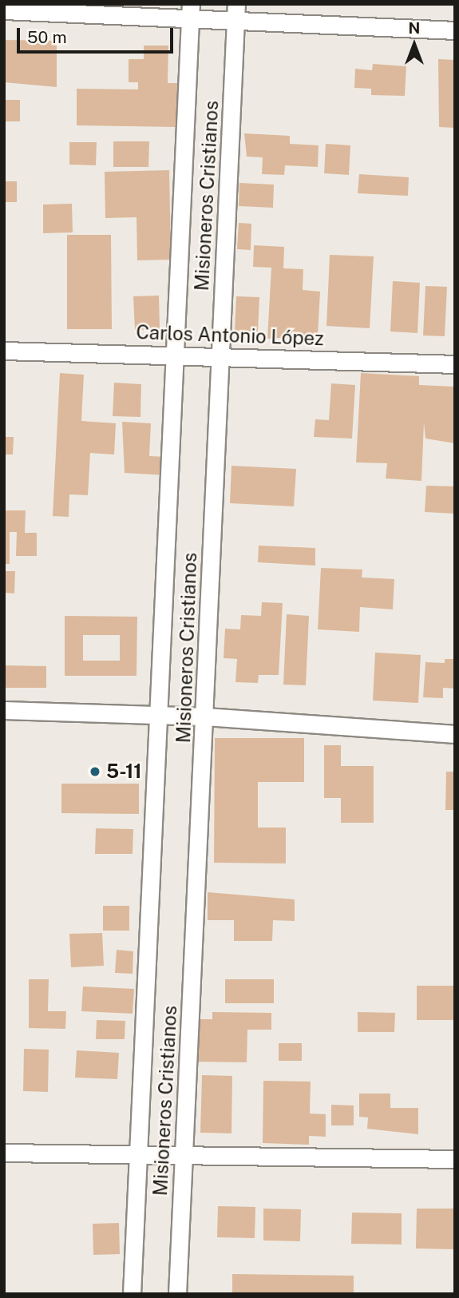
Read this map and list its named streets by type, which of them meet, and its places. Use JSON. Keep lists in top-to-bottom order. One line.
{"streets":{"street":["Misioneros Cristianos","Carlos Antonio López"]},"crossings":[["Misioneros Cristianos","Carlos Antonio López"]],"places":["5-11"],"scale_bar":"50 m","north":"top"}
